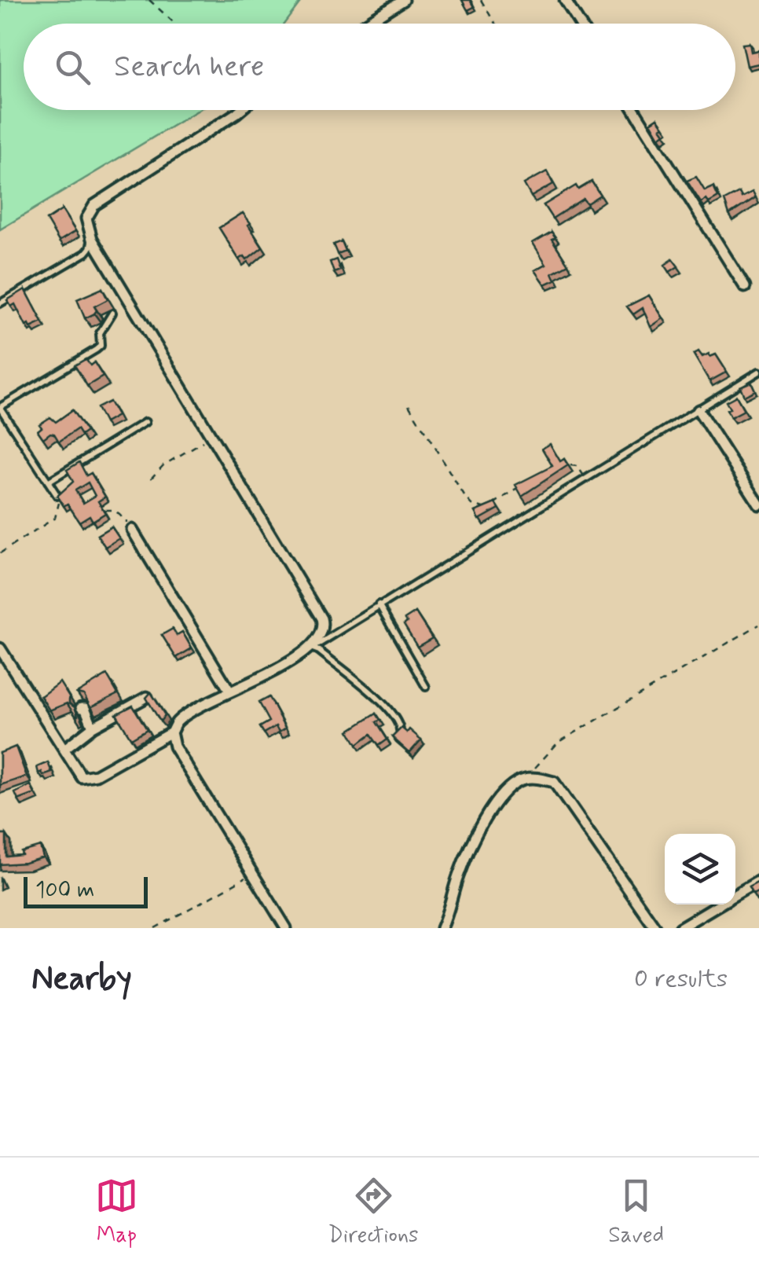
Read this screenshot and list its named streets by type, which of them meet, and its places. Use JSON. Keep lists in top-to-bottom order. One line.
{"scale_bar":"100 m","page":{"search":"Search here","scale":"100 m","heading":["Nearby","0 results"],"nav":["Map","Directions","Saved"]}}
